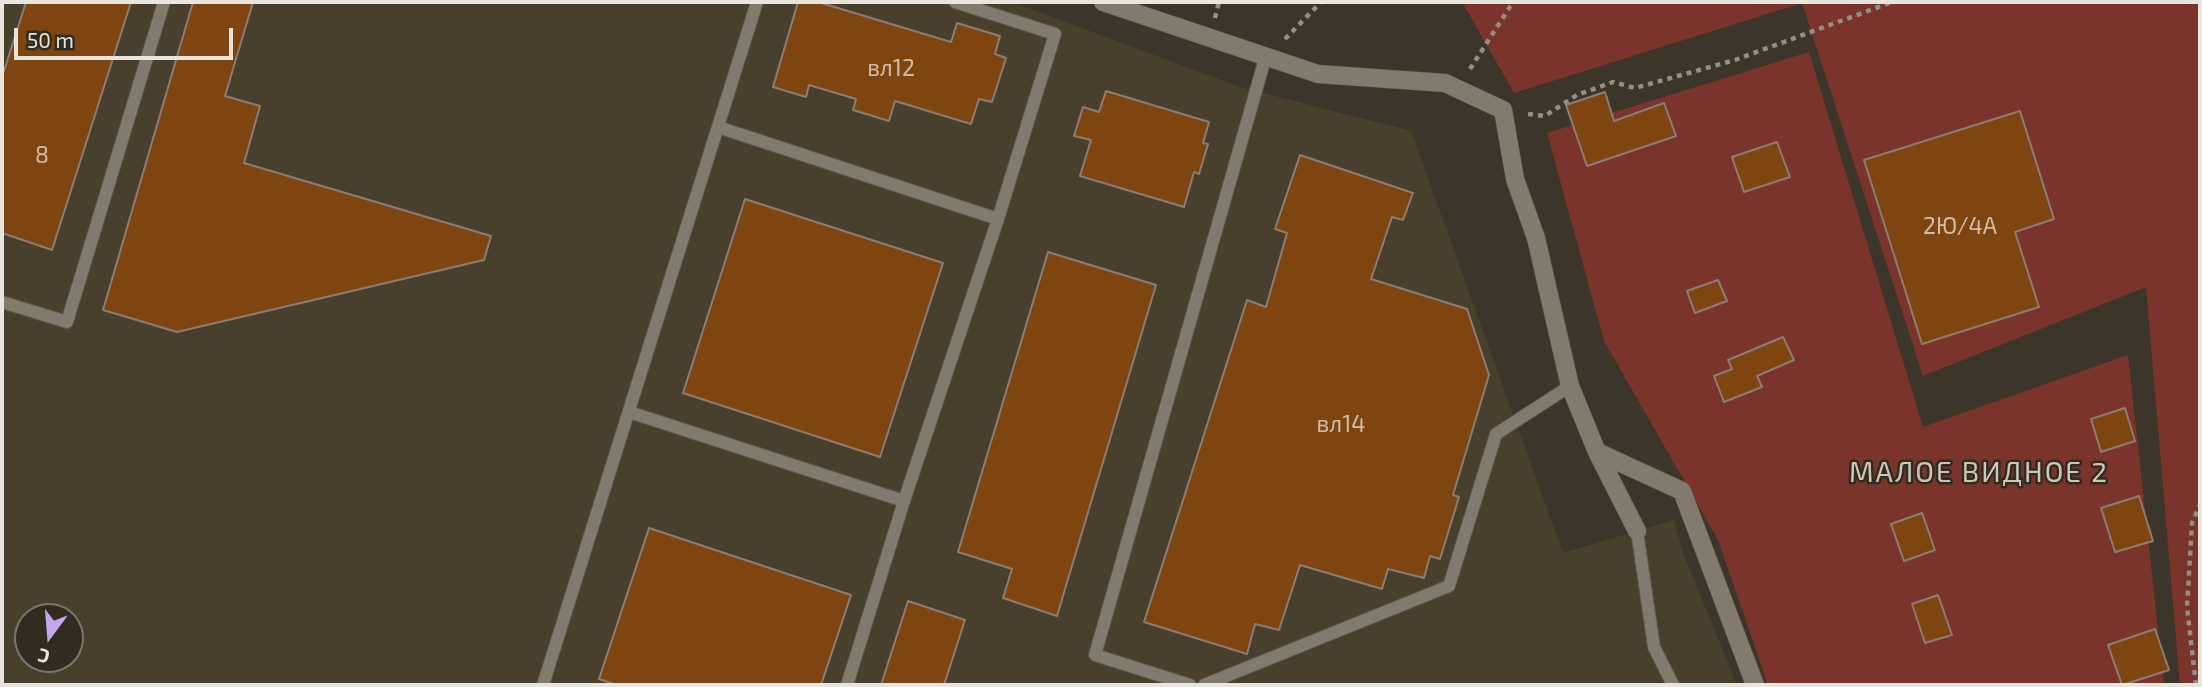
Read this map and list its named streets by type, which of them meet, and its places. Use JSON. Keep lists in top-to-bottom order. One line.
{"districts":["МАЛОЕ ВИДНОЕ 2"],"house_numbers":["вл12","8","2Ю/4А","вл14"],"scale_bar":"50 m","north":"bottom"}
